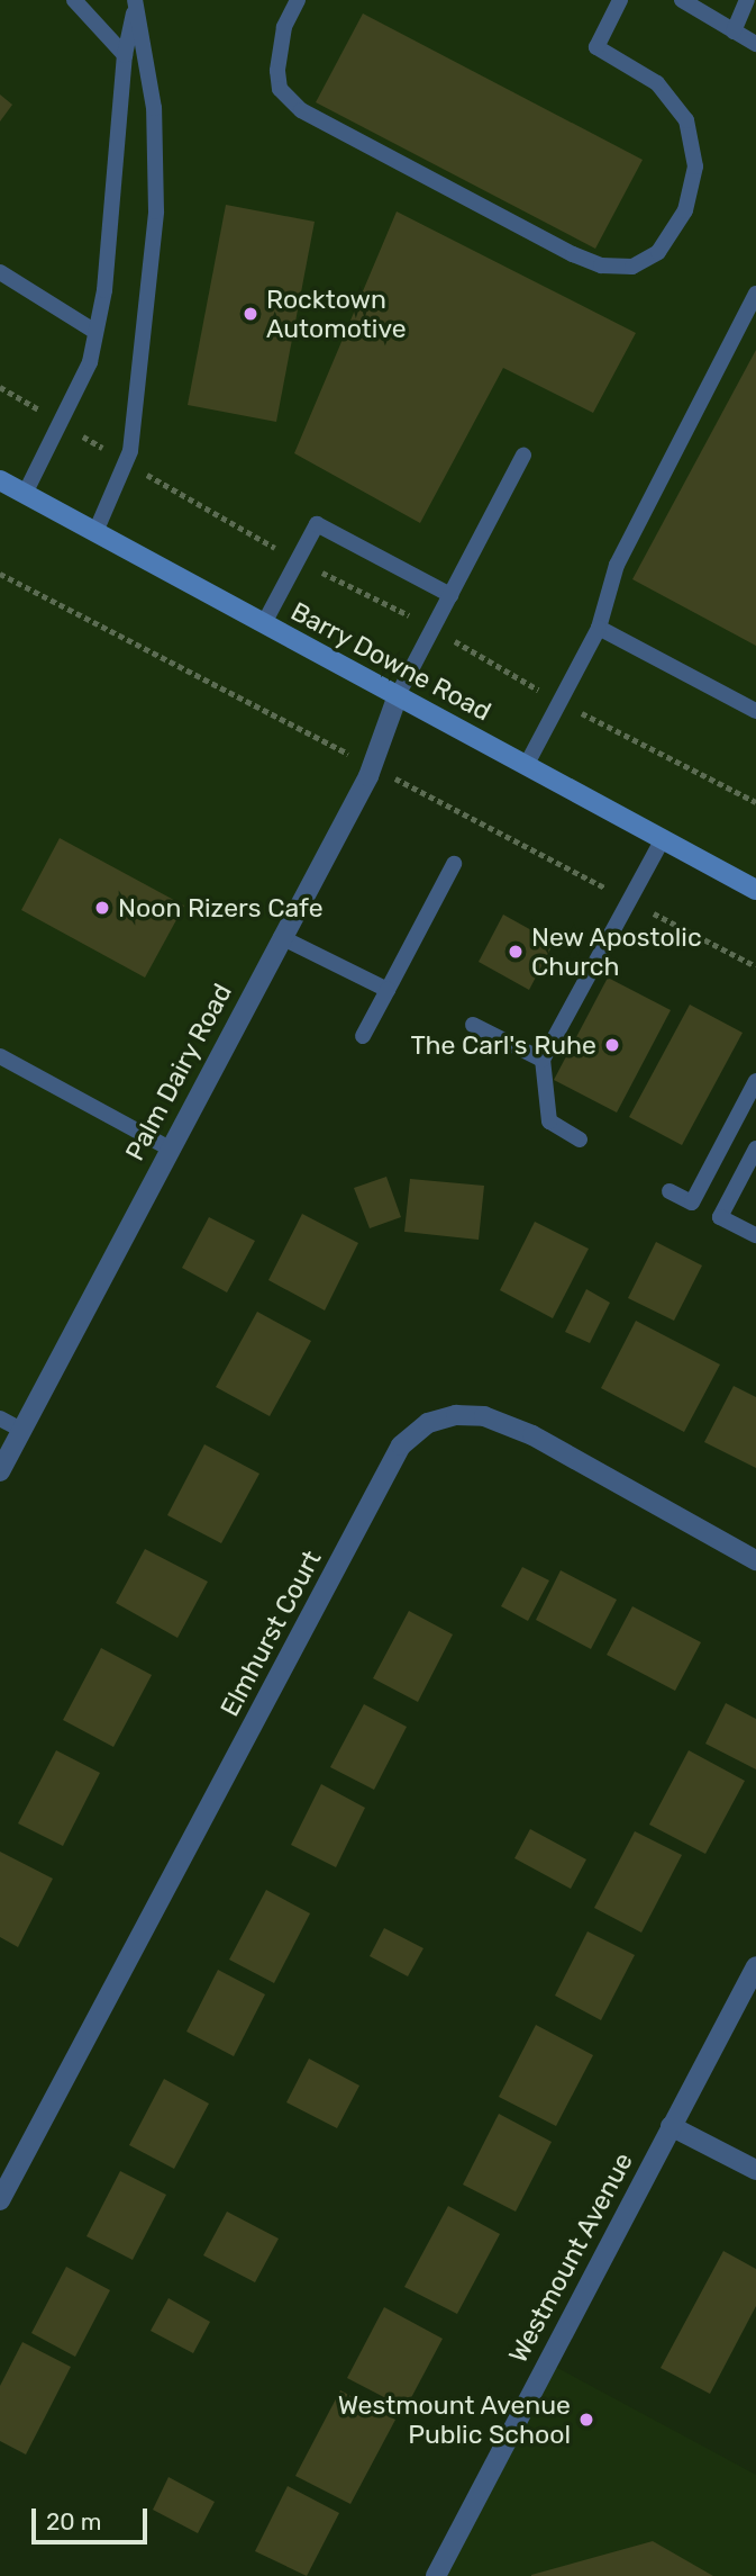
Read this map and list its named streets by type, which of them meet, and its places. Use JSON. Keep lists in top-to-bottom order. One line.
{"streets":{"main road":["Barry Downe Road"],"street":["Palm Dairy Road","Elmhurst Court","Westmount Avenue"]},"crossings":[["Barry Downe Road","Palm Dairy Road"]],"places":["Rocktown Automotive","Noon Rizers Cafe","New Apostolic Church","The Carl's Ruhe","Westmount Avenue Public School"],"scale_bar":"20 m"}
